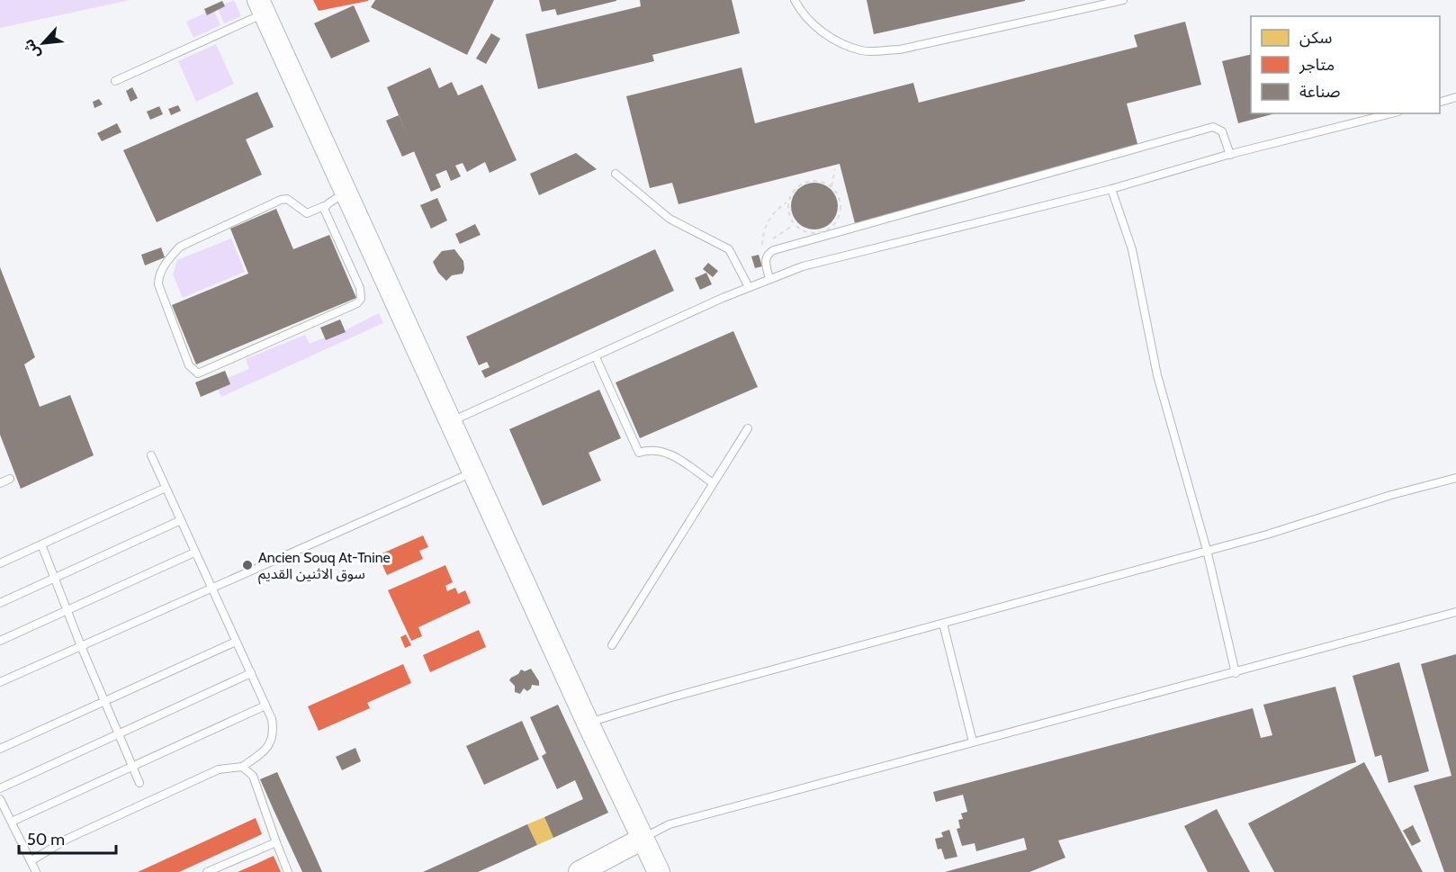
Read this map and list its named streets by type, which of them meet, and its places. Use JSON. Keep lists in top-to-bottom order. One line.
{"places":["Ancien Souq At-Tnine سوق الاثنين القديم"],"legend":["سكن","متاجر","صناعة"],"scale_bar":"50 m","north":"bottom left"}
